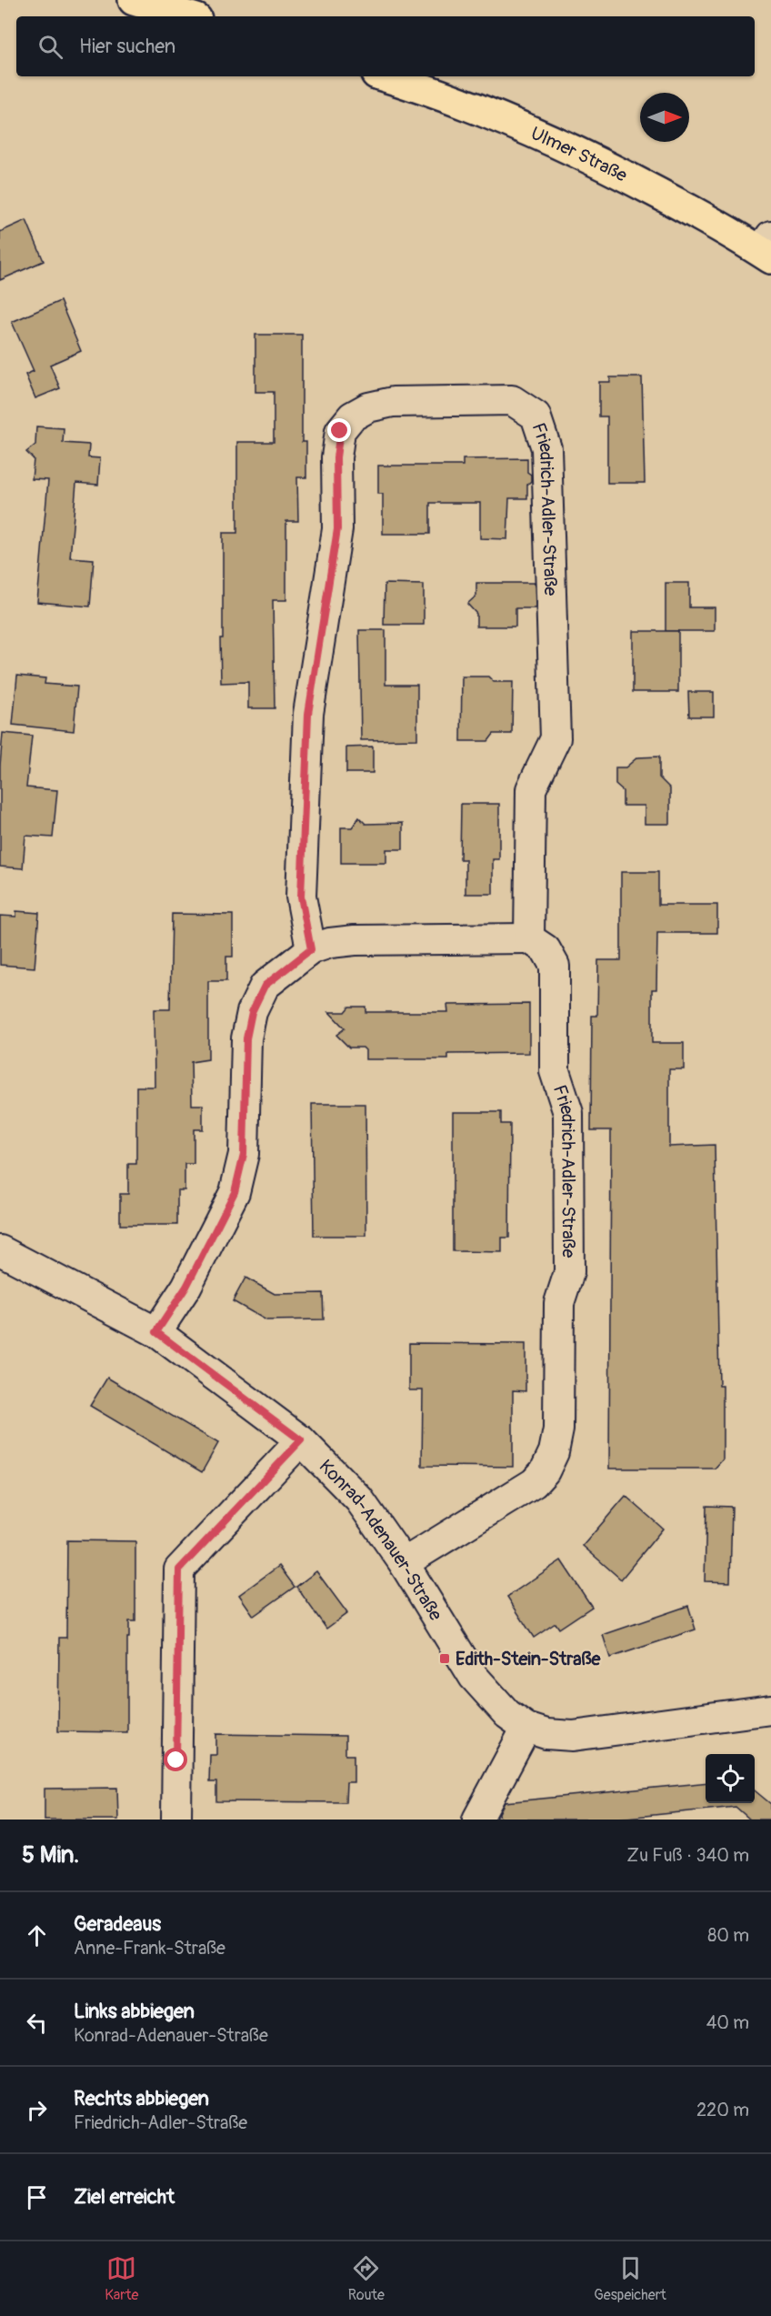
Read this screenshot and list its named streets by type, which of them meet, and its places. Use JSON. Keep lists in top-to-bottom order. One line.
{"streets":{"main road":["Ulmer Straße"],"street":["Friedrich-Adler-Straße","Konrad-Adenauer-Straße"]},"crossings":[["Friedrich-Adler-Straße","Konrad-Adenauer-Straße"]],"places":{"transit":["Edith-Stein-Straße"]},"north":"right","page":{"search":"Hier suchen","heading":["5 Min.","Zu Fuß · 340 m"],"list":[["Geradeaus","Anne-Frank-Straße","80 m"],["Links abbiegen","Konrad-Adenauer-Straße","40 m"],["Rechts abbiegen","Friedrich-Adler-Straße","220 m"],"Ziel erreicht"],"nav":["Karte","Route","Gespeichert"]}}
